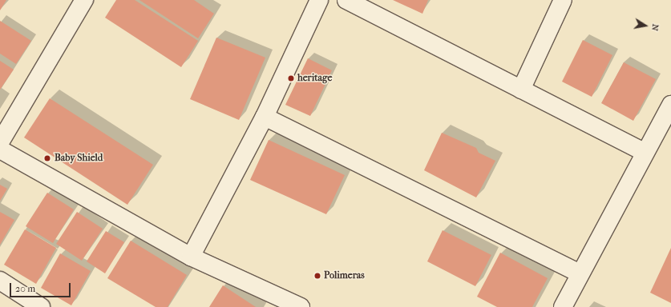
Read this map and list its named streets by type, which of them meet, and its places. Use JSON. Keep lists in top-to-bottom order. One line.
{"places":["heritage","Baby Shield","Polimeras"],"scale_bar":"20 m","north":"right"}
